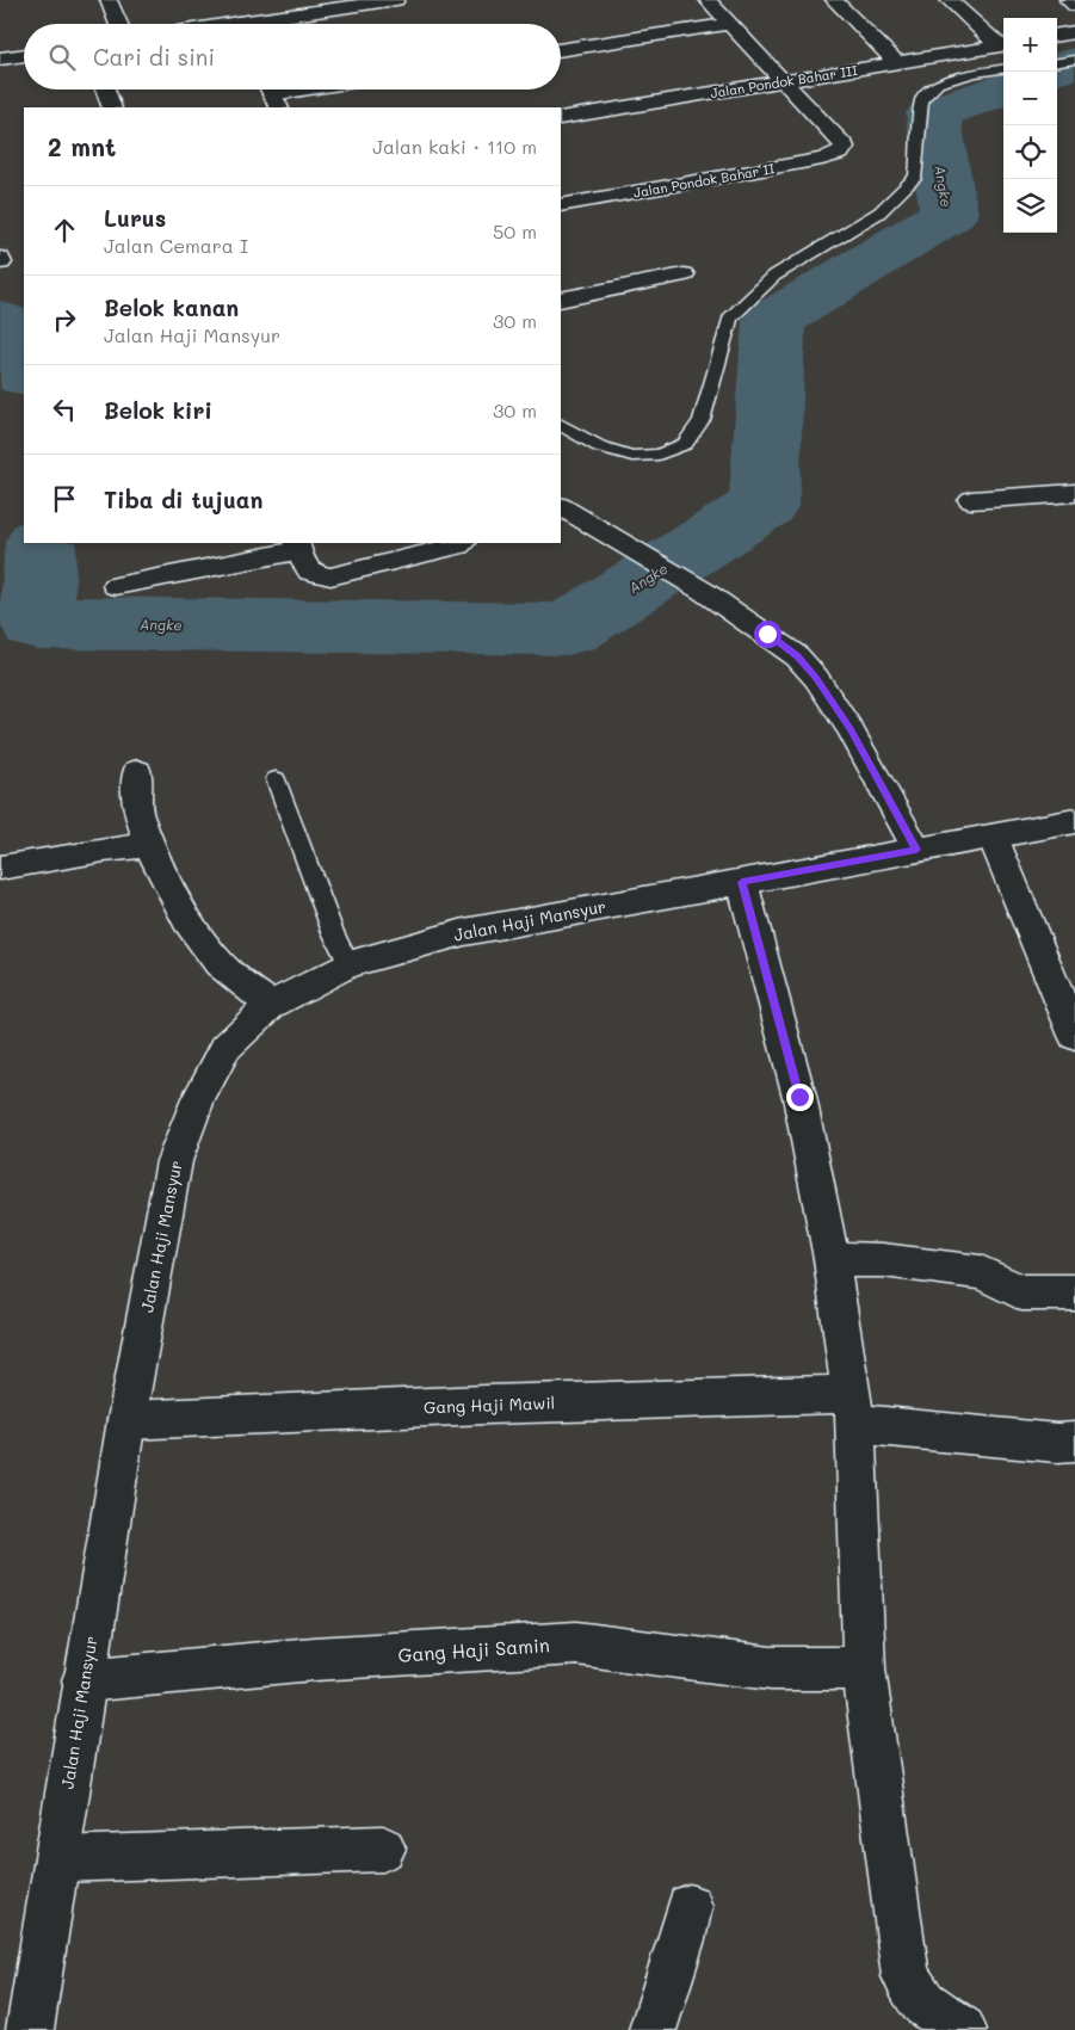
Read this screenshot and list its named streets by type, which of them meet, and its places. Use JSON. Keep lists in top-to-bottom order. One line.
{"streets":{"street":["Jalan Pondok Bahar III","Jalan Pondok Bahar II","Jalan Haji Mansyur","Gang Haji Mawil","Gang Haji Samin"]},"crossings":[["Jalan Pondok Bahar III","Jalan Pondok Bahar II"],["Jalan Haji Mansyur","Gang Haji Mawil"],["Jalan Haji Mansyur","Gang Haji Samin"]],"water":["Angke"],"page":{"map_buttons":["+","−"],"search":"Cari di sini","heading":["2 mnt","Jalan kaki · 110 m"],"list":[["Lurus","Jalan Cemara I","50 m"],["Belok kanan","Jalan Haji Mansyur","30 m"],["Belok kiri","30 m"],"Tiba di tujuan"]}}
